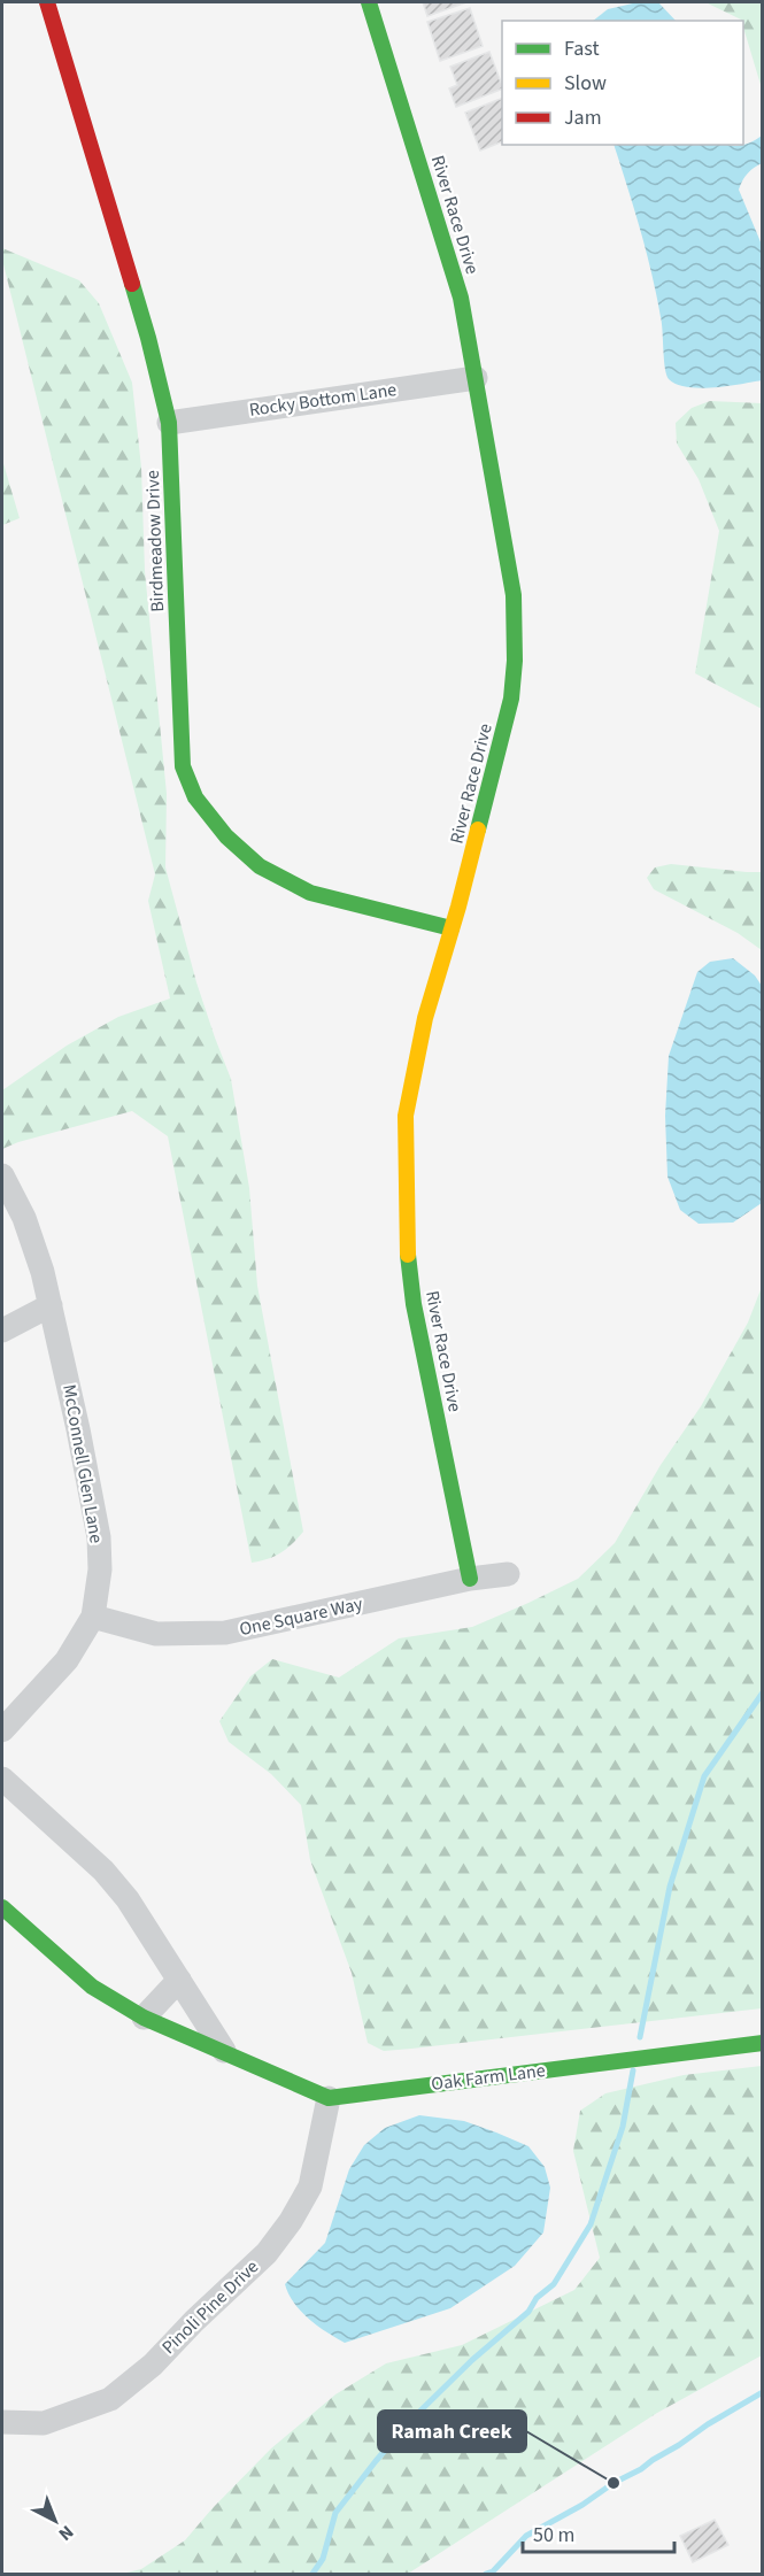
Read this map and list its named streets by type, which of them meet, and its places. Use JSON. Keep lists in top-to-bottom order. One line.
{"streets":{"street":["River Race Drive","Rocky Bottom Lane","Birdmeadow Drive","McConnell Glen Lane","One Square Way","Oak Farm Lane","Pinoli Pine Drive"]},"crossings":[["River Race Drive","Rocky Bottom Lane"],["River Race Drive","Birdmeadow Drive"],["River Race Drive","One Square Way"],["Rocky Bottom Lane","Birdmeadow Drive"],["McConnell Glen Lane","One Square Way"],["Oak Farm Lane","Pinoli Pine Drive"]],"places":["Ramah Creek"],"legend":["Fast","Slow","Jam"],"scale_bar":"50 m","north":"bottom right"}
